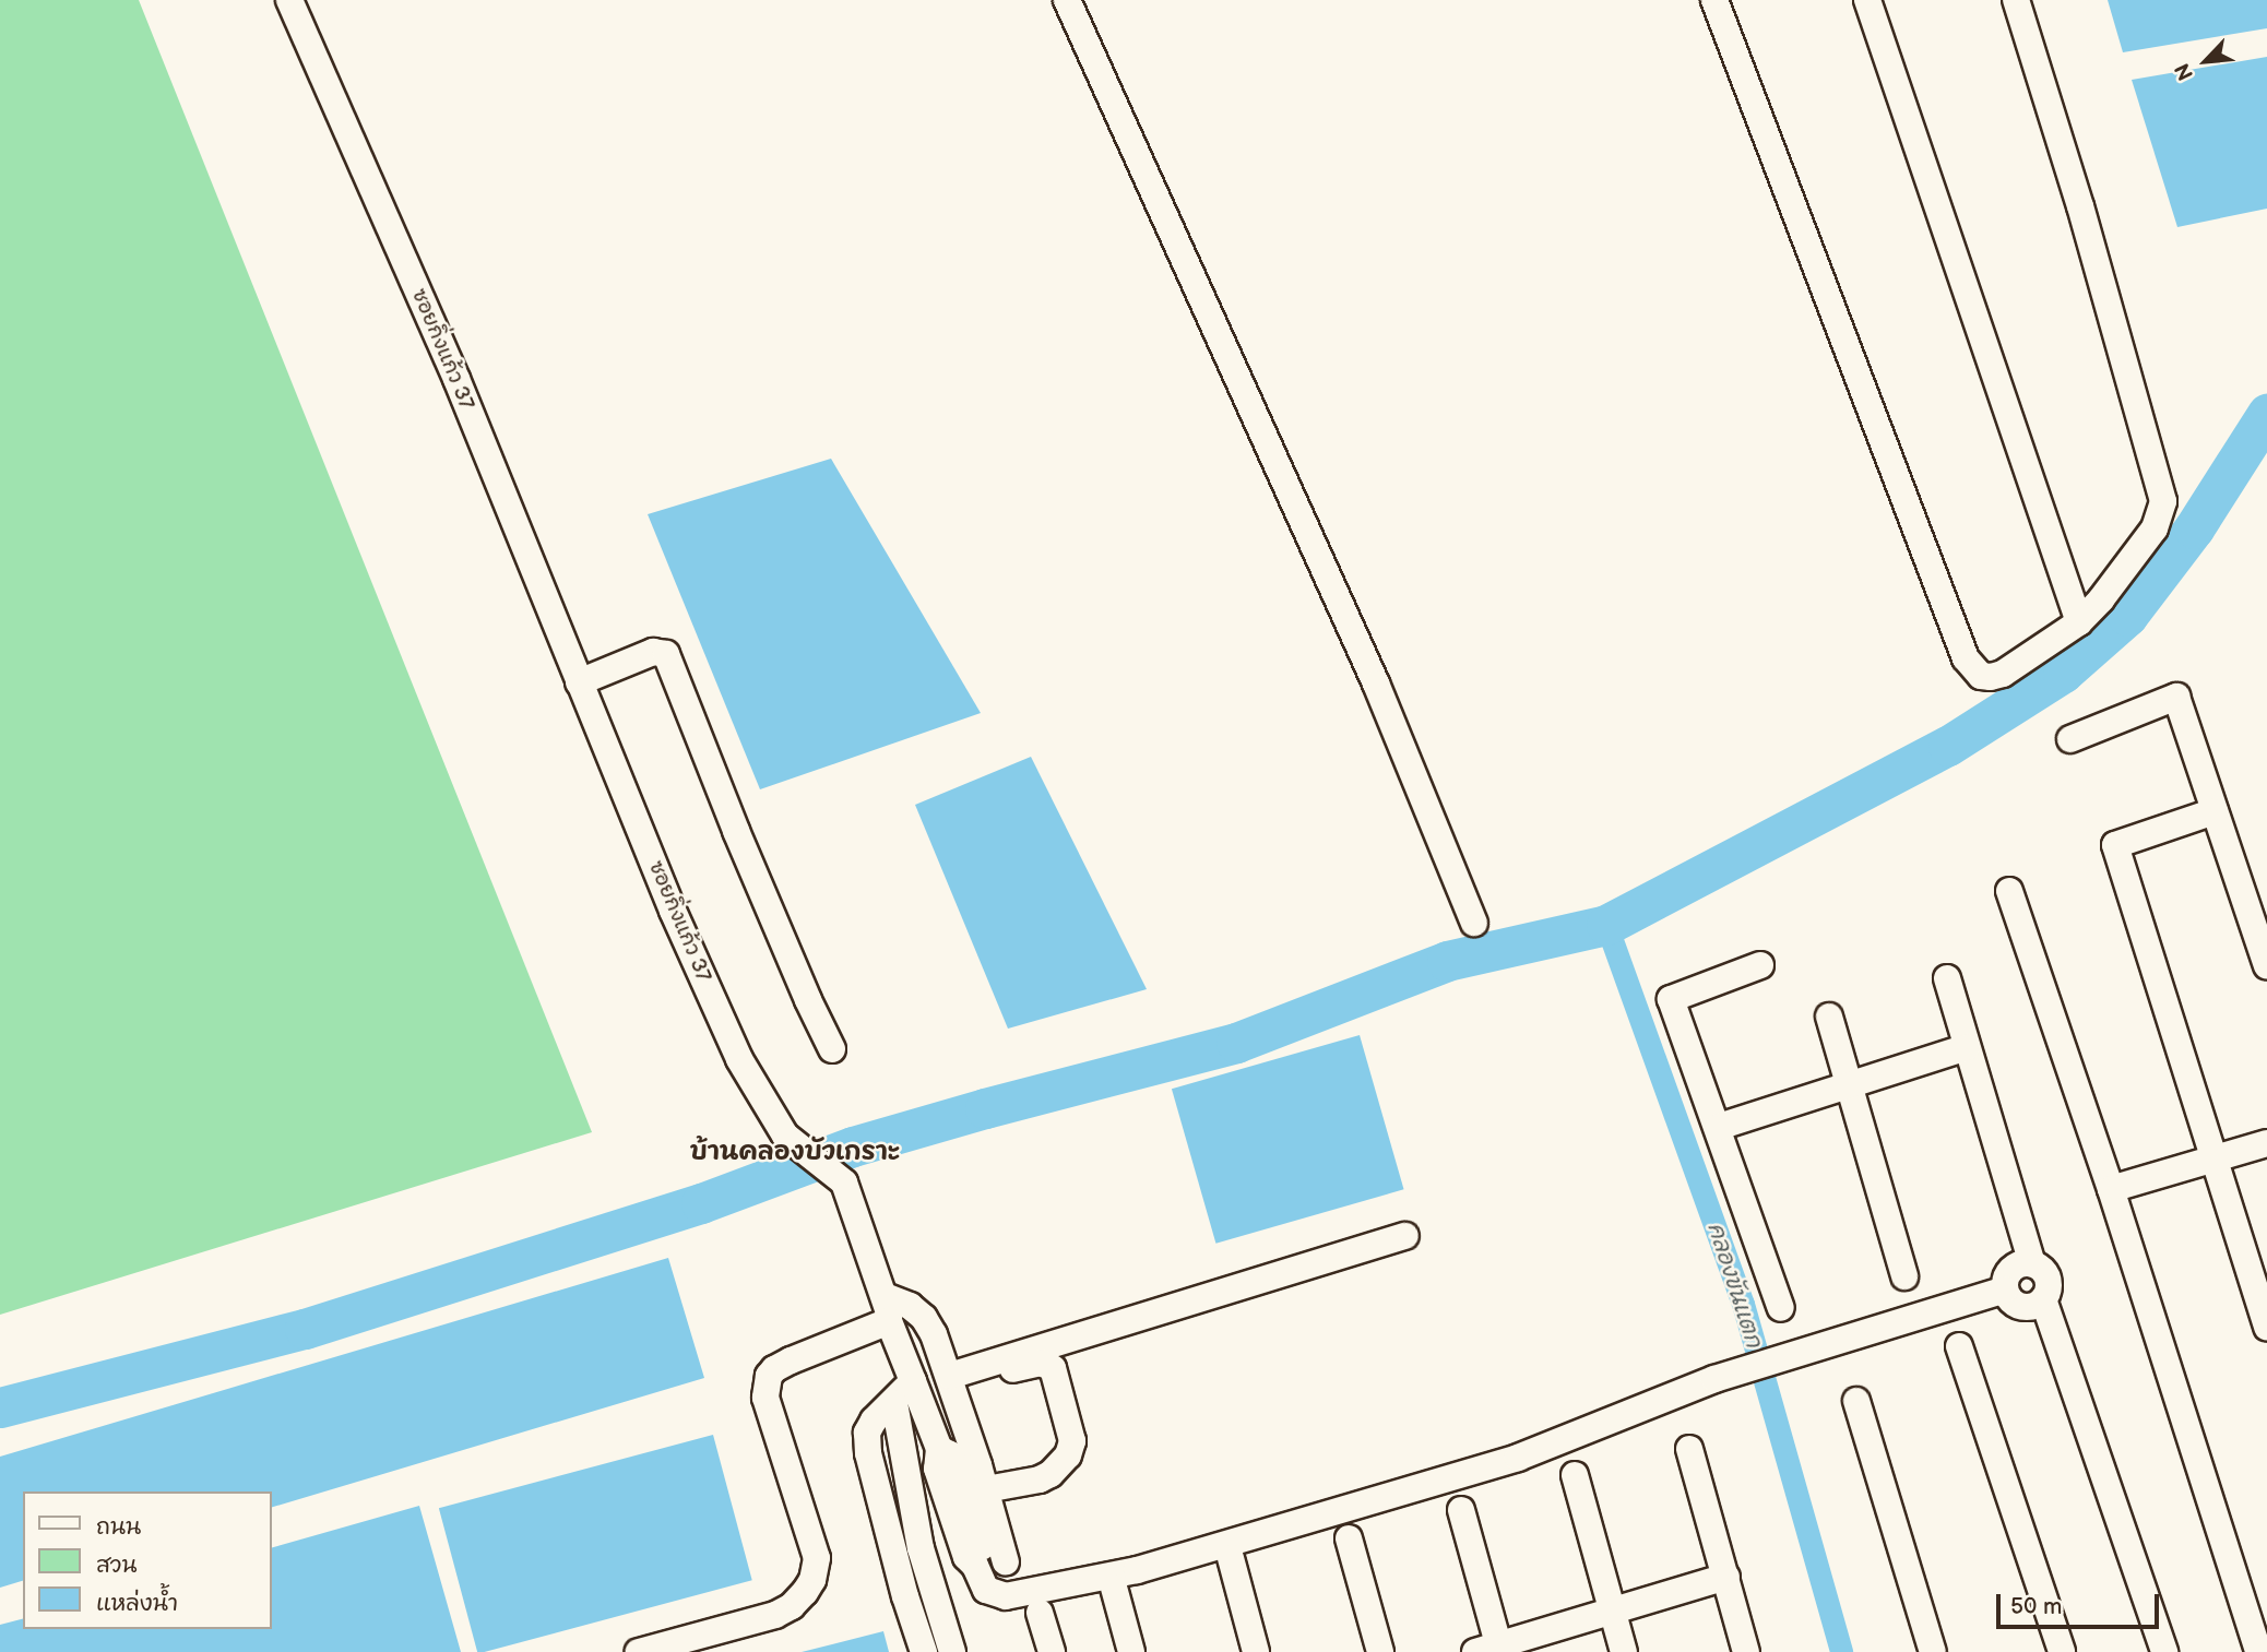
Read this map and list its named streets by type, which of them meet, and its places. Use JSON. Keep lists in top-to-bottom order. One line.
{"streets":{"street":["ซอยกิ่งแก้ว 37"]},"districts":["บ้านคลองบัวเกราะ"],"water":["คลองขันแตก"],"legend":["ถนน","สวน","แหล่งน้ำ"],"scale_bar":"50 m","north":"bottom left"}
